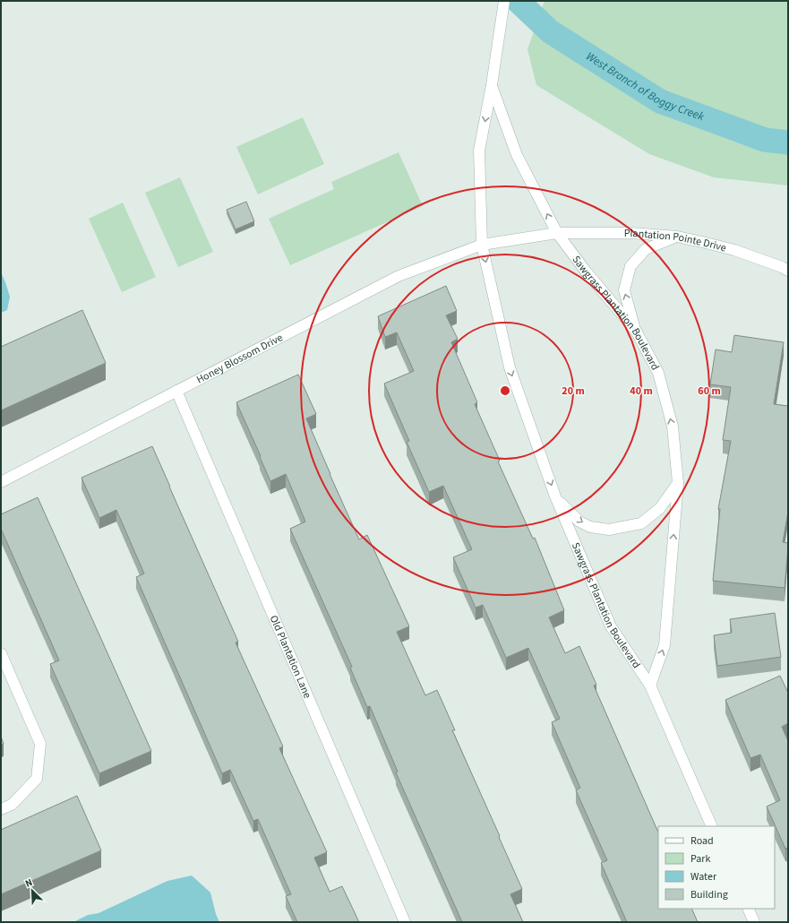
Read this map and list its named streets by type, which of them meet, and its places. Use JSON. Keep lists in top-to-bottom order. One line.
{"streets":{"street":["Plantation Pointe Drive","Sawgrass Plantation Boulevard","Honey Blossom Drive","Old Plantation Lane"]},"crossings":[["Plantation Pointe Drive","Sawgrass Plantation Boulevard"],["Plantation Pointe Drive","Honey Blossom Drive"],["Sawgrass Plantation Boulevard","Honey Blossom Drive"],["Honey Blossom Drive","Old Plantation Lane"]],"water":["West Branch of Boggy Creek"],"legend":["Road","Park","Water","Building"],"north":"top left","rings":["20 m","40 m","60 m"]}
